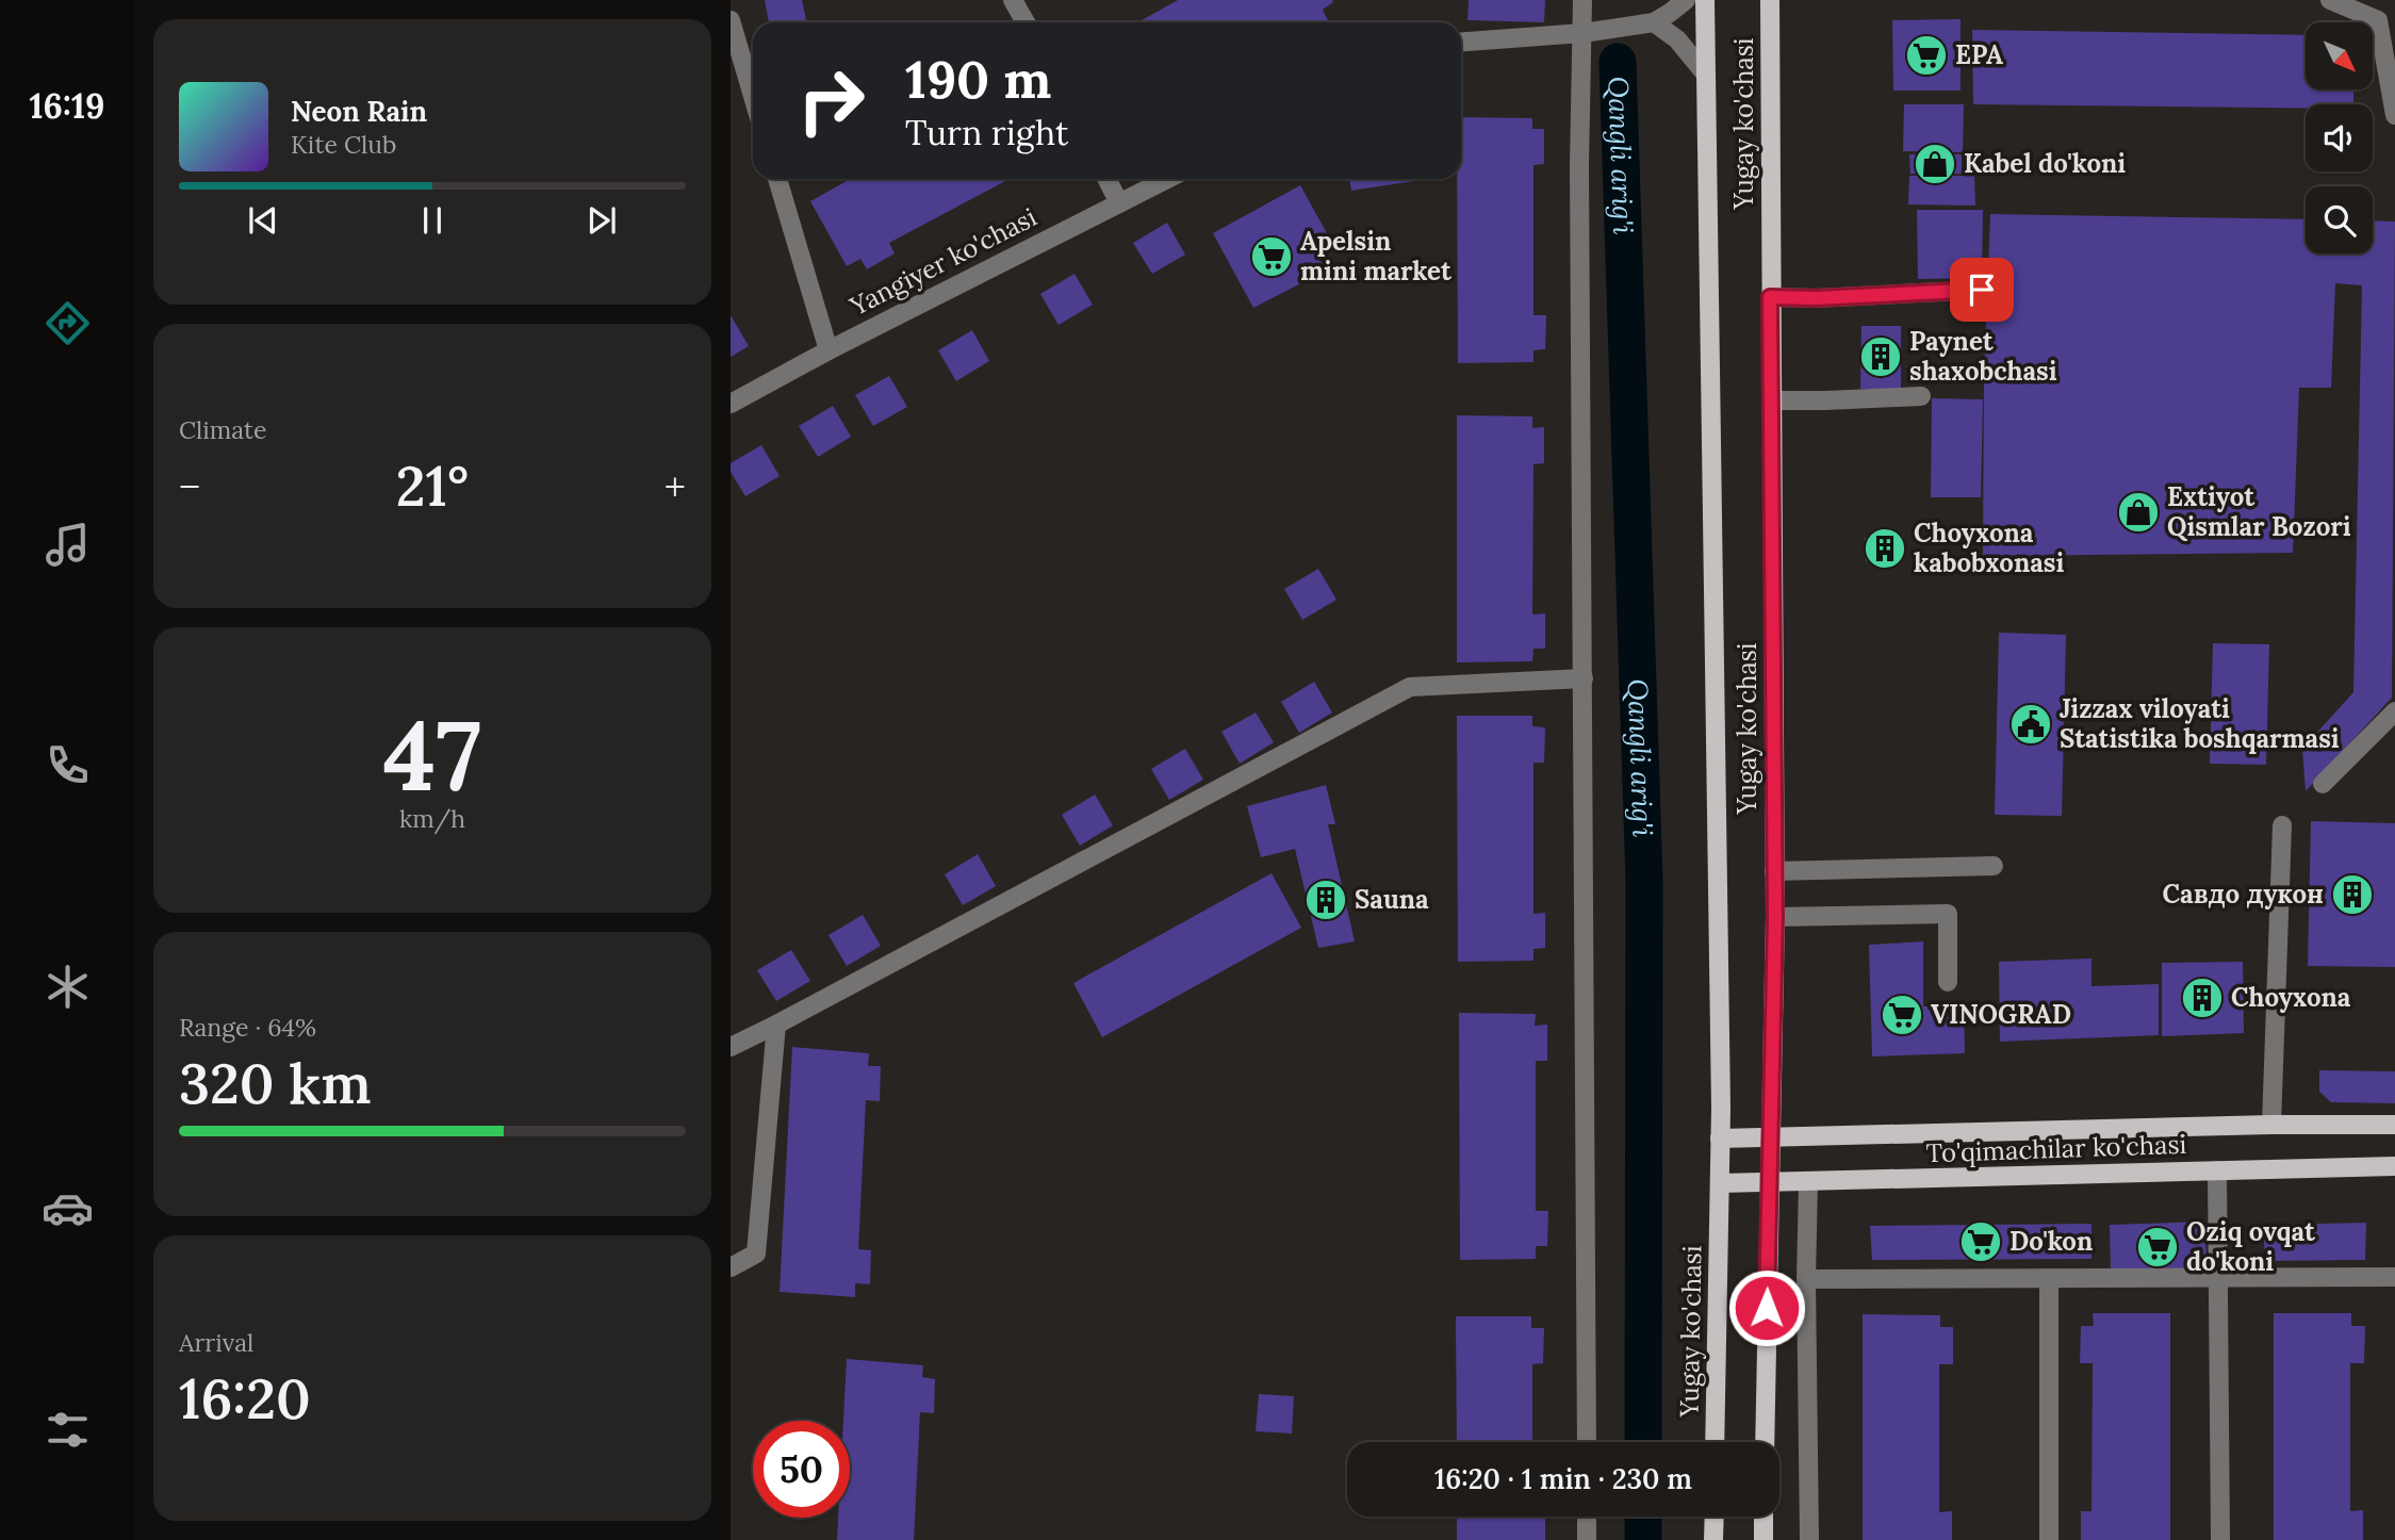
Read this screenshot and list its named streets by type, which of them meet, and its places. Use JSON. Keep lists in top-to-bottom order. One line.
{"streets":{"main road":["Yugay ko'chasi","To'qimachilar ko'chasi"],"street":["Yangiyer ko'chasi"]},"crossings":[["Yugay ko'chasi","To'qimachilar ko'chasi"]],"water":["Qangli arig'i"],"places":{"supermarket":["EPA","Apelsin mini market","VINOGRAD","Do'kon","Oziq ovqat do'koni"],"shop":["Kabel do'koni","Extiyot Qismlar Bozori"],"building":["Paynet shaxobchasi","Choyxona kabobxonasi","Cавдо дукон","Sauna","Choyxona"],"public building":["Jizzax viloyati Statistika boshqarmasi"]},"north":"bottom right","page":{"tabs":"16:19","turn":["190 m","Turn right"],"song":["Neon Rain","Kite Club"],"tile":["Climate",["47","km/h"],["Range · 64%","320 km"],["Arrival","16:20"]],"heat":["−","21°","+"],"limit":"50","trip":"16:20 · 1 min · 230 m"}}
